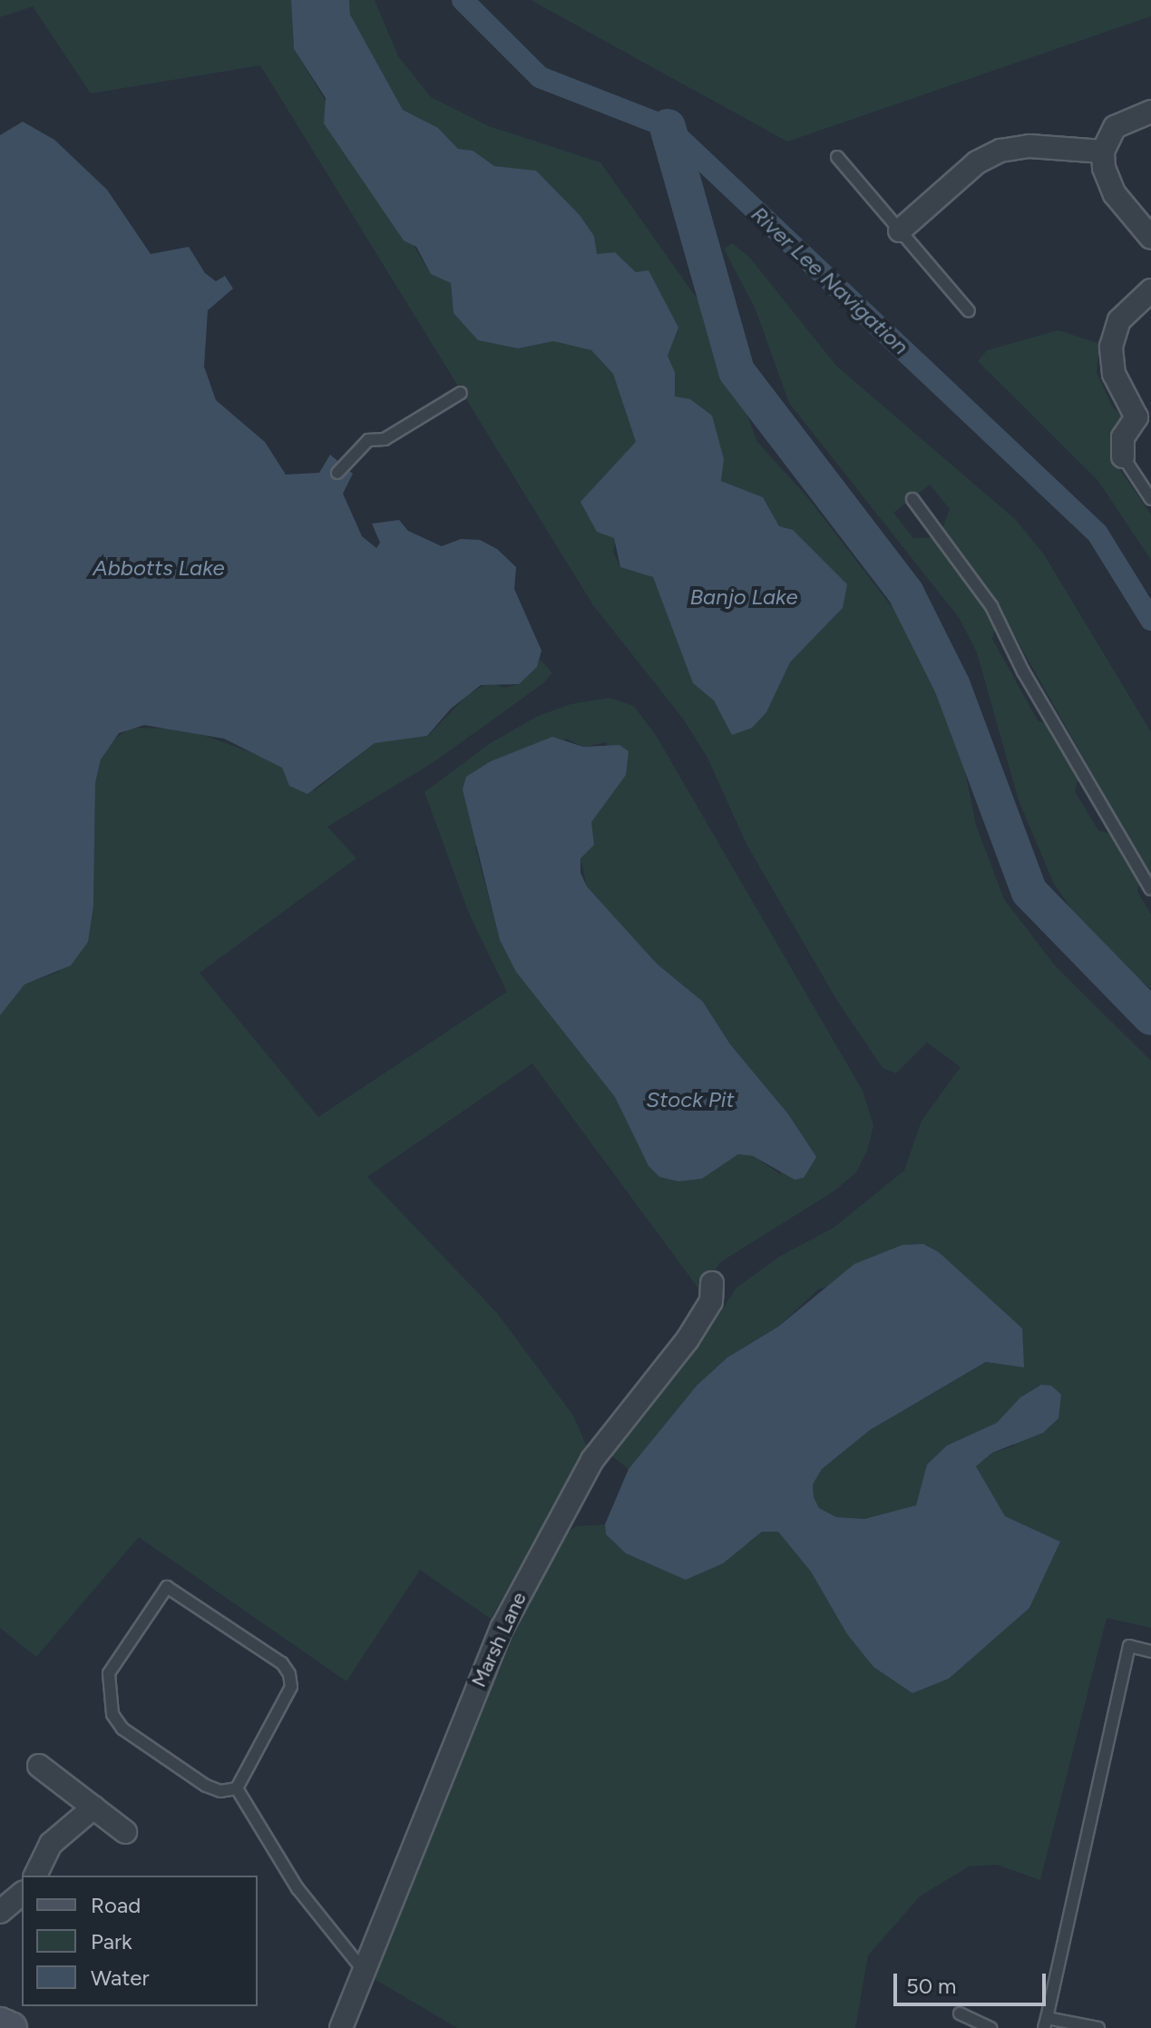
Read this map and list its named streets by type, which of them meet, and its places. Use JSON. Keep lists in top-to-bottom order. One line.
{"streets":{"street":["Marsh Lane"]},"water":["River Lee Navigation","Abbotts Lake","Banjo Lake","Stock Pit"],"legend":["Road","Park","Water"],"scale_bar":"50 m"}
